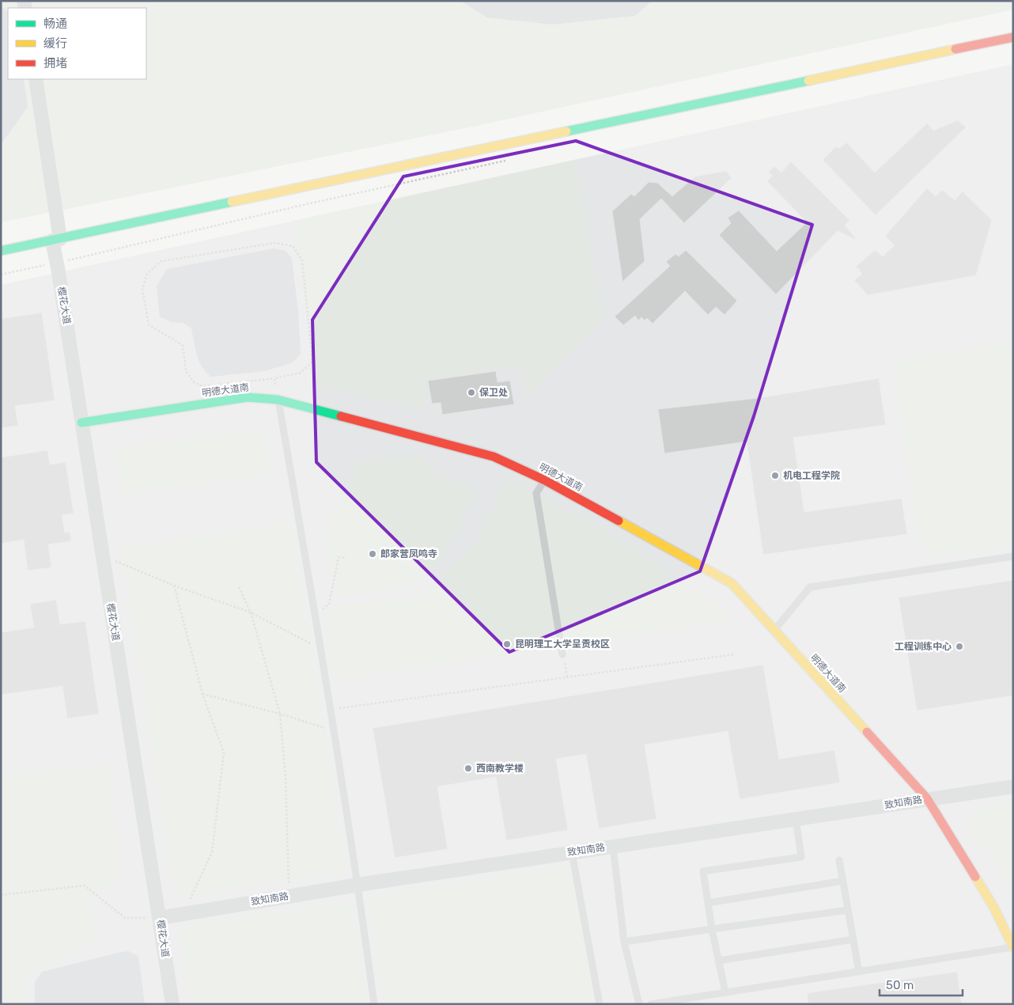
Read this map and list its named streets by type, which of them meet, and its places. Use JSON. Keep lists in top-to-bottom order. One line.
{"streets":{"street":["樱花大道","明德大道南","致知南路"]},"crossings":[["樱花大道","明德大道南"],["樱花大道","致知南路"],["明德大道南","致知南路"]],"places":["保卫处","机电工程学院","郎家营凤鸣寺","昆明理工大学呈贡校区","工程训练中心","西南教学楼"],"legend":["畅通","缓行","拥堵"],"scale_bar":"50 m"}
